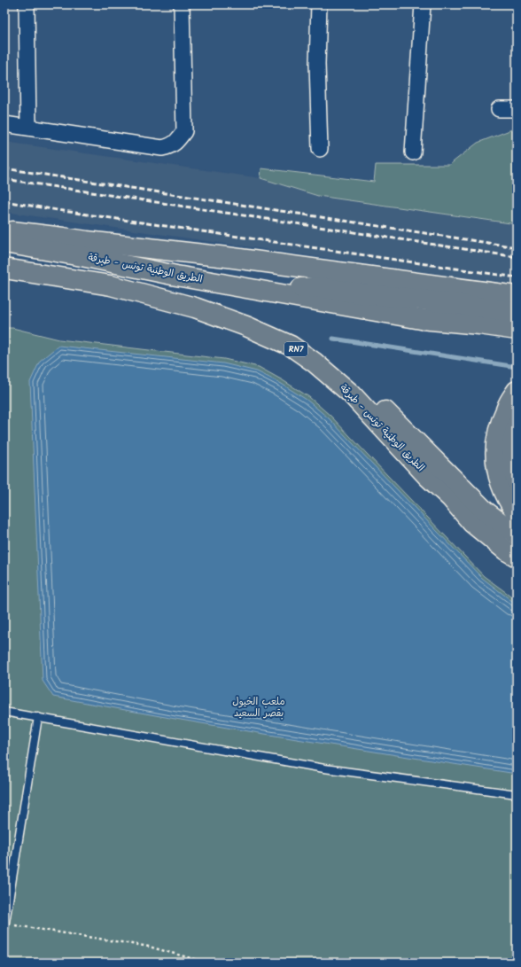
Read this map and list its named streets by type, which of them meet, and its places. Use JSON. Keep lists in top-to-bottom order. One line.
{"streets":{"main road":["الطريق الوطنية تونس - طبرقة","RN7"]},"parks":["ملعب الخيول بقصر السعيد"]}
